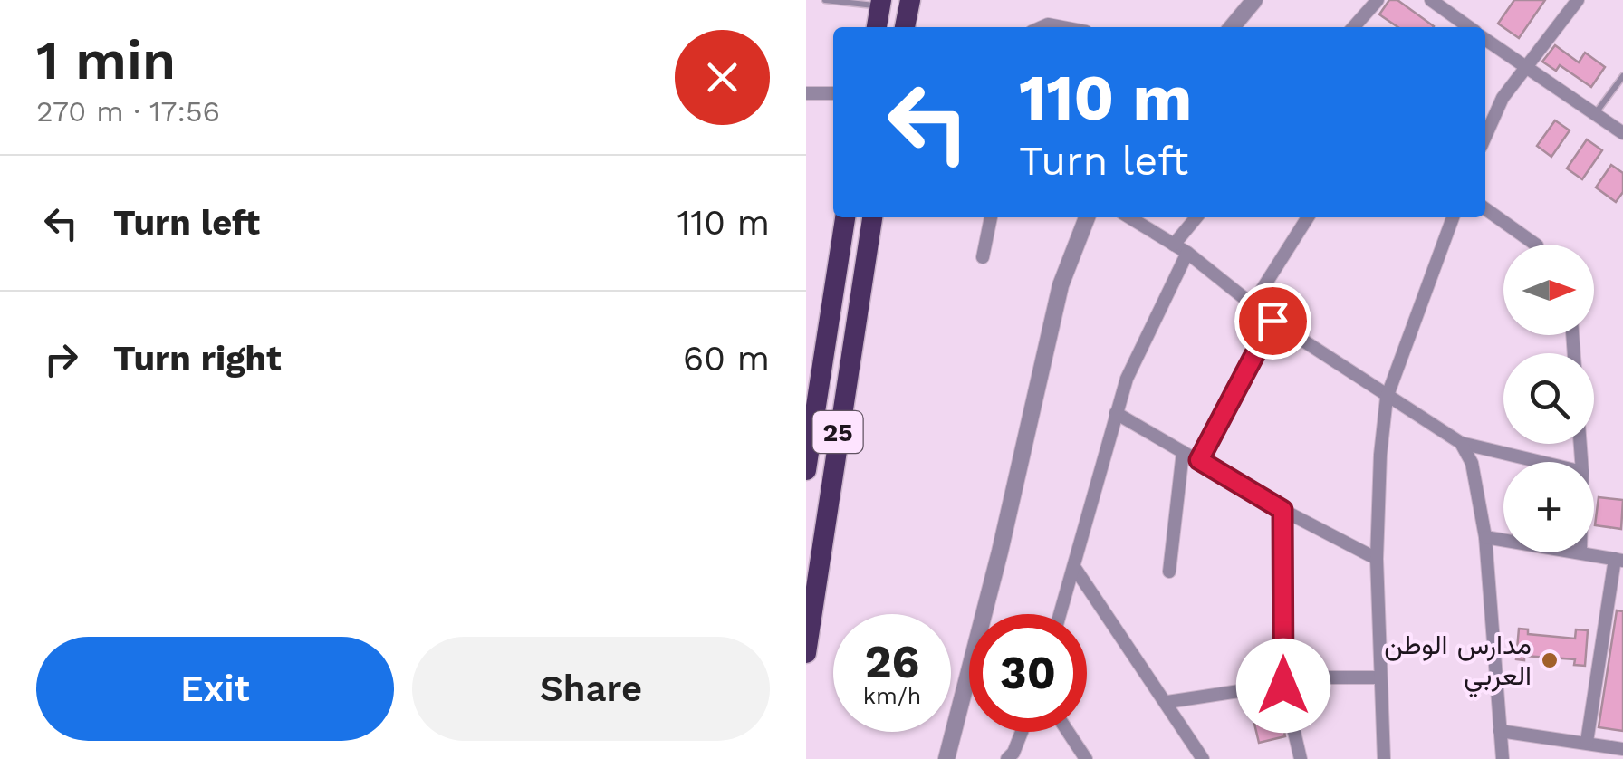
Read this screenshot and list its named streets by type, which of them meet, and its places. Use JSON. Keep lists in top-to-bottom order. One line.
{"streets":{"highway":["25"]},"places":["مدارس الوطن العربي"],"north":"right","page":{"heading":["1 min","270 m · 17:56"],"turn":["110 m","Turn left"],"list":[{"name":"Turn left","value":"110 m"},{"name":"Turn right","value":"60 m"}],"map_buttons":"+","speed":"26 km/h","limit":"30","buttons":["Exit","Share"]}}
